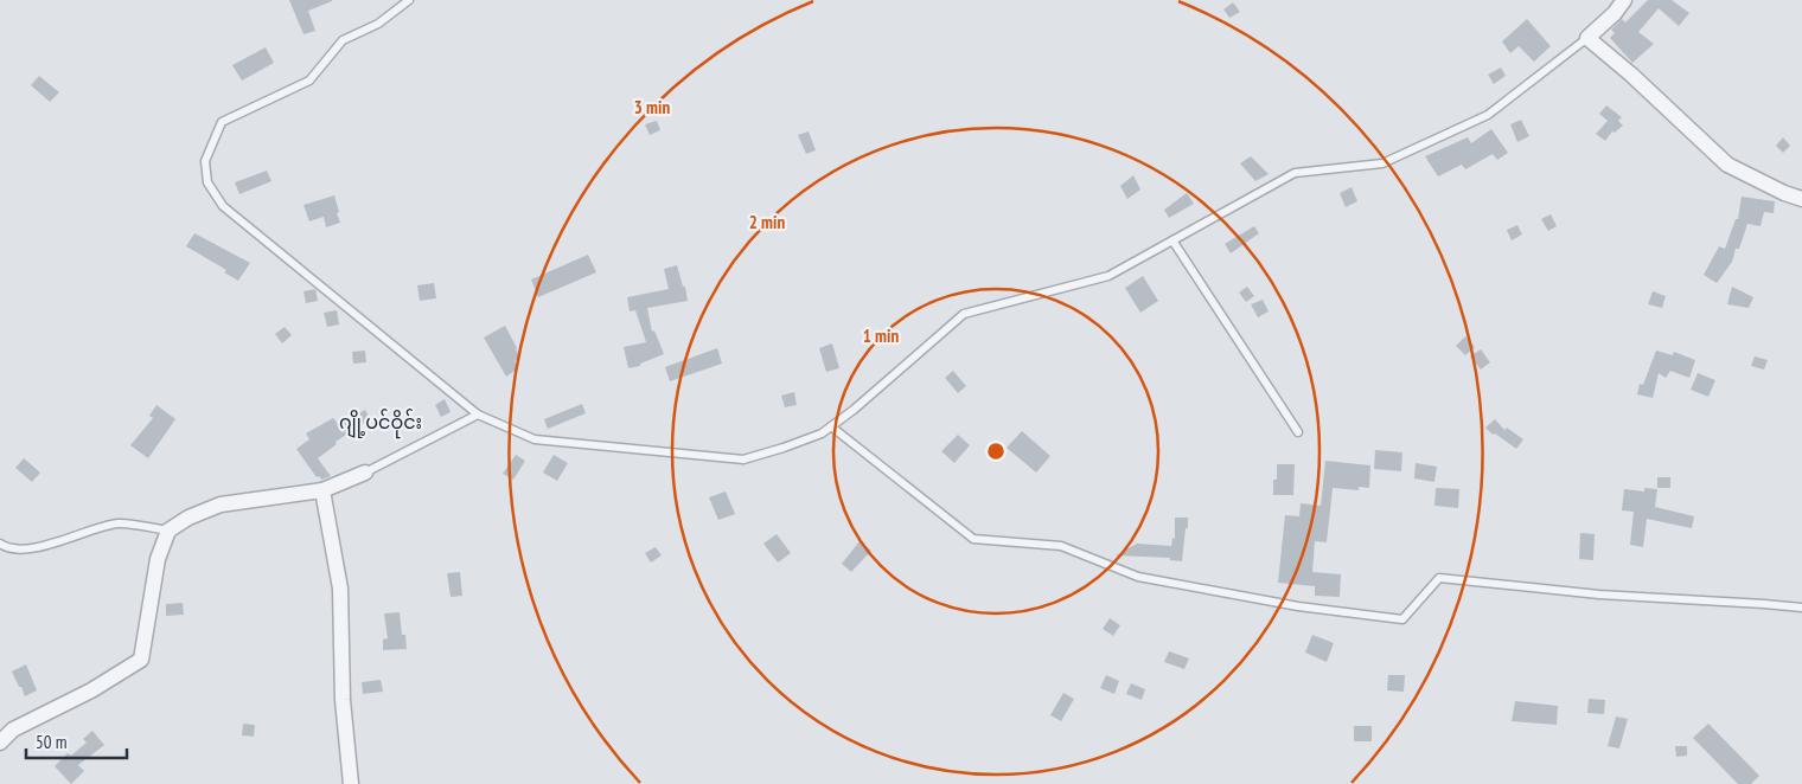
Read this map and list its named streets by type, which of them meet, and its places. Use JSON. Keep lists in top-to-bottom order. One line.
{"districts":["ဂျို့ပင်ဝိုင်း"],"scale_bar":"50 m","rings":["3 min","2 min","1 min"]}
